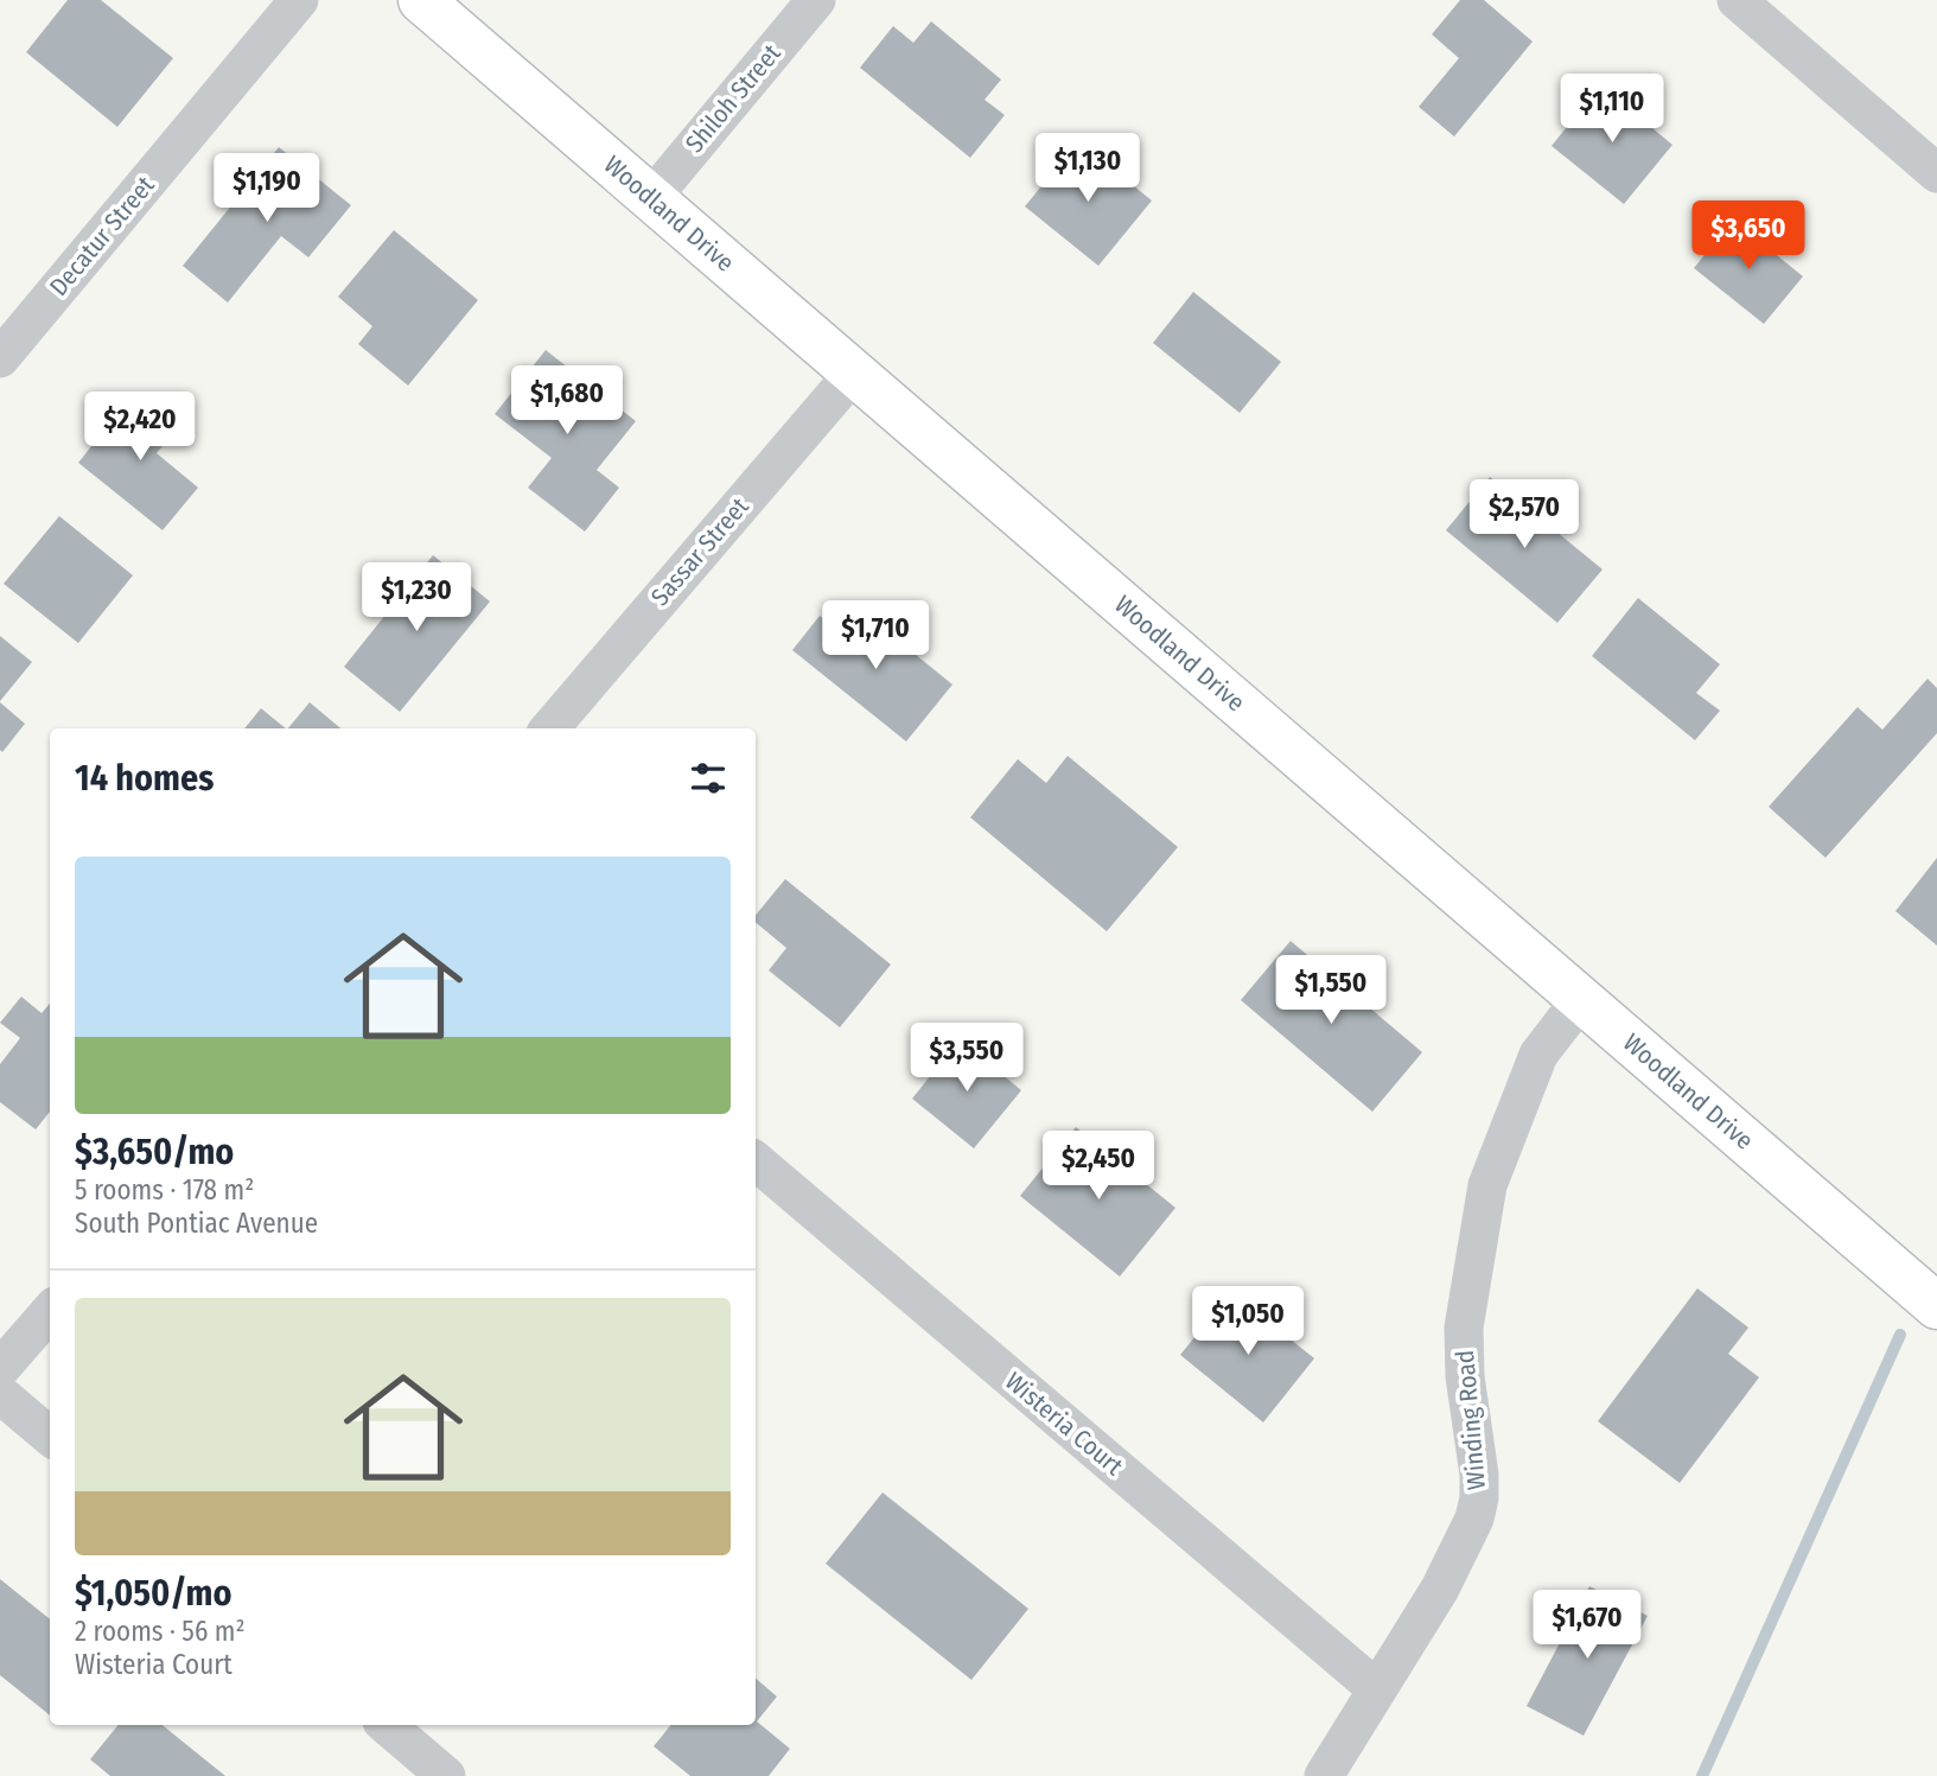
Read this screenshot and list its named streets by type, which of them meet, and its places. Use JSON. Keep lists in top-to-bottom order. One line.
{"streets":{"main road":["Woodland Drive"],"street":["Shiloh Street","Decatur Street","Sassar Street","Winding Road","Wisteria Court"]},"crossings":[["Shiloh Street","Woodland Drive"],["Woodland Drive","Sassar Street"],["Woodland Drive","Winding Road"],["Winding Road","Wisteria Court"]],"page":{"price":["$1,110","$1,130","$1,190","$3,650","$1,680","$2,420","$2,570","$1,230","$1,710","$1,550","$3,550","$2,450","$1,050","$1,670"],"heading":"14 homes","list":[{"name":"$3,650/mo","note":"5 rooms · 178 m² · South Pontiac Avenue"},{"name":"$1,050/mo","note":"2 rooms · 56 m² · Wisteria Court"}]}}
